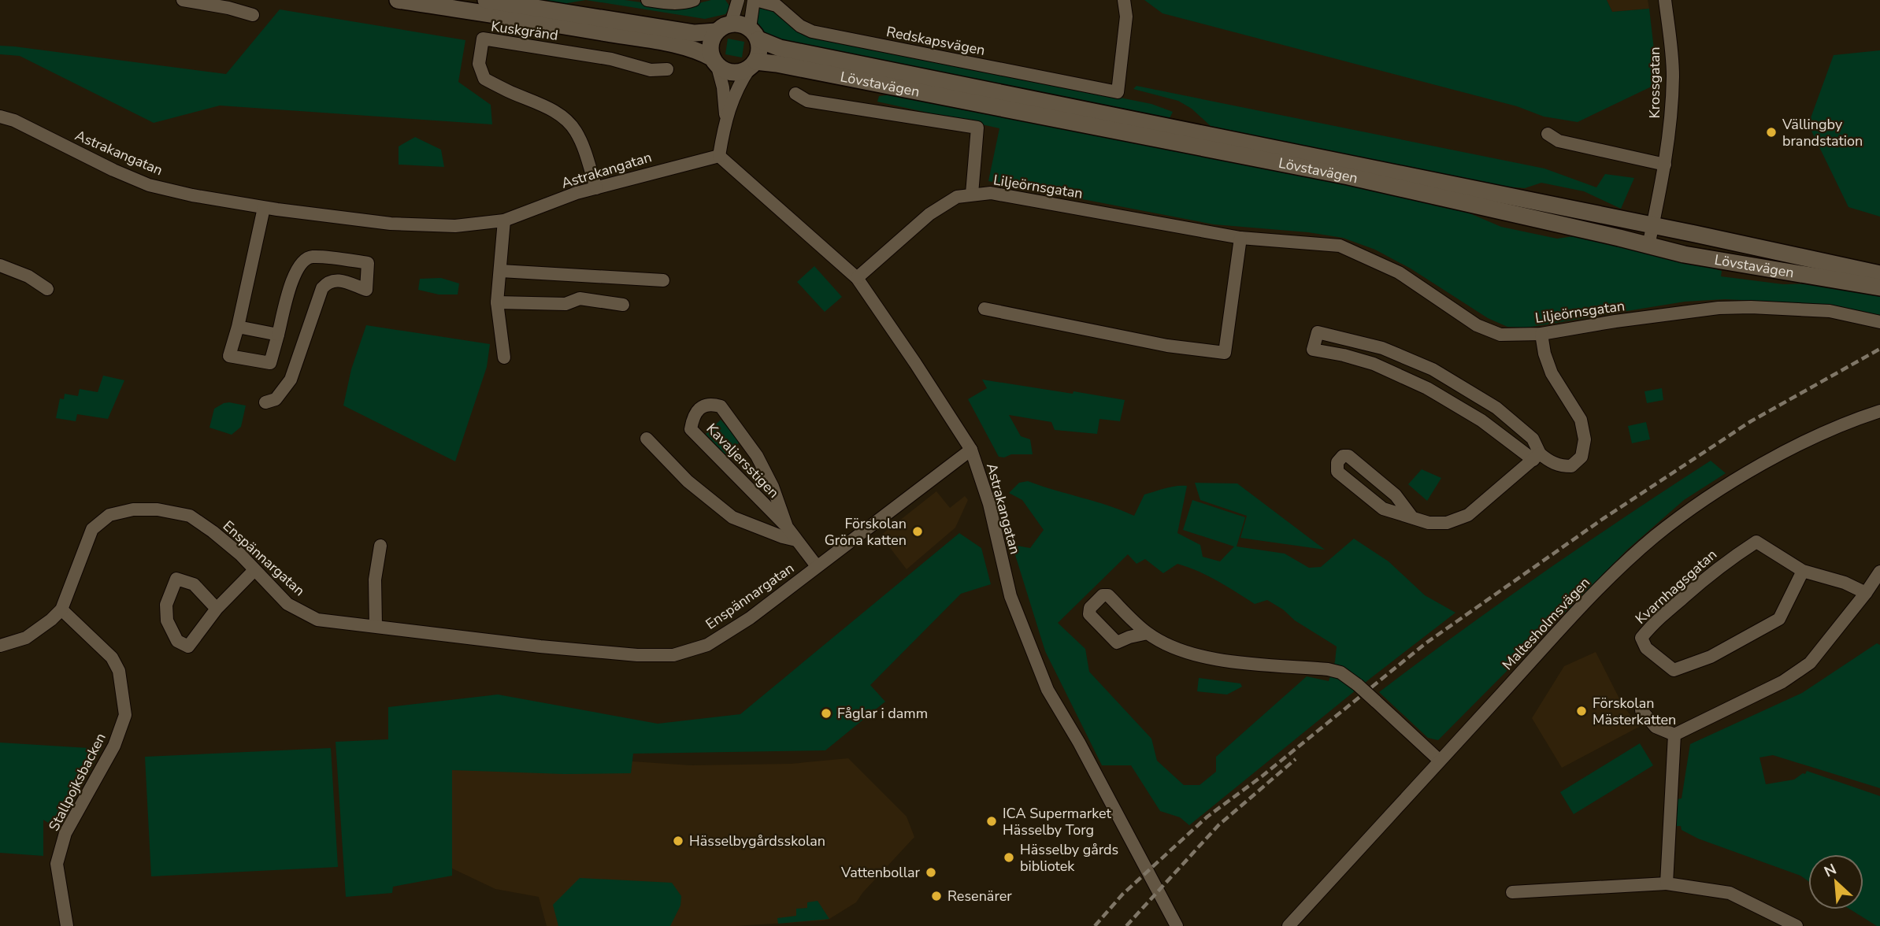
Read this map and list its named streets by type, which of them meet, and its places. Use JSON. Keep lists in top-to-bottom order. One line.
{"streets":{"street":["Kuskgränd","Redskapsvägen","Krossgatan","Lövstavägen","Astrakangatan","Liljeörnsgatan","Kavaljersstigen","Enspännargatan","Kvarnhagsgatan","Maltesholmsvägen","Stallpojksbacken"]},"crossings":[["Kuskgränd","Astrakangatan"],["Redskapsvägen","Lövstavägen"],["Krossgatan","Lövstavägen"],["Astrakangatan","Liljeörnsgatan"],["Astrakangatan","Enspännargatan"],["Kavaljersstigen","Enspännargatan"],["Enspännargatan","Stallpojksbacken"]],"places":["Vällingby brandstation","Förskolan Gröna katten","Förskolan Mästerkatten","Fåglar i damm","ICA Supermarket Hässelby Torg","Hässelbygårdsskolan","Hässelby gårds bibliotek","Vattenbollar","Resenärer"],"north":"top left"}
